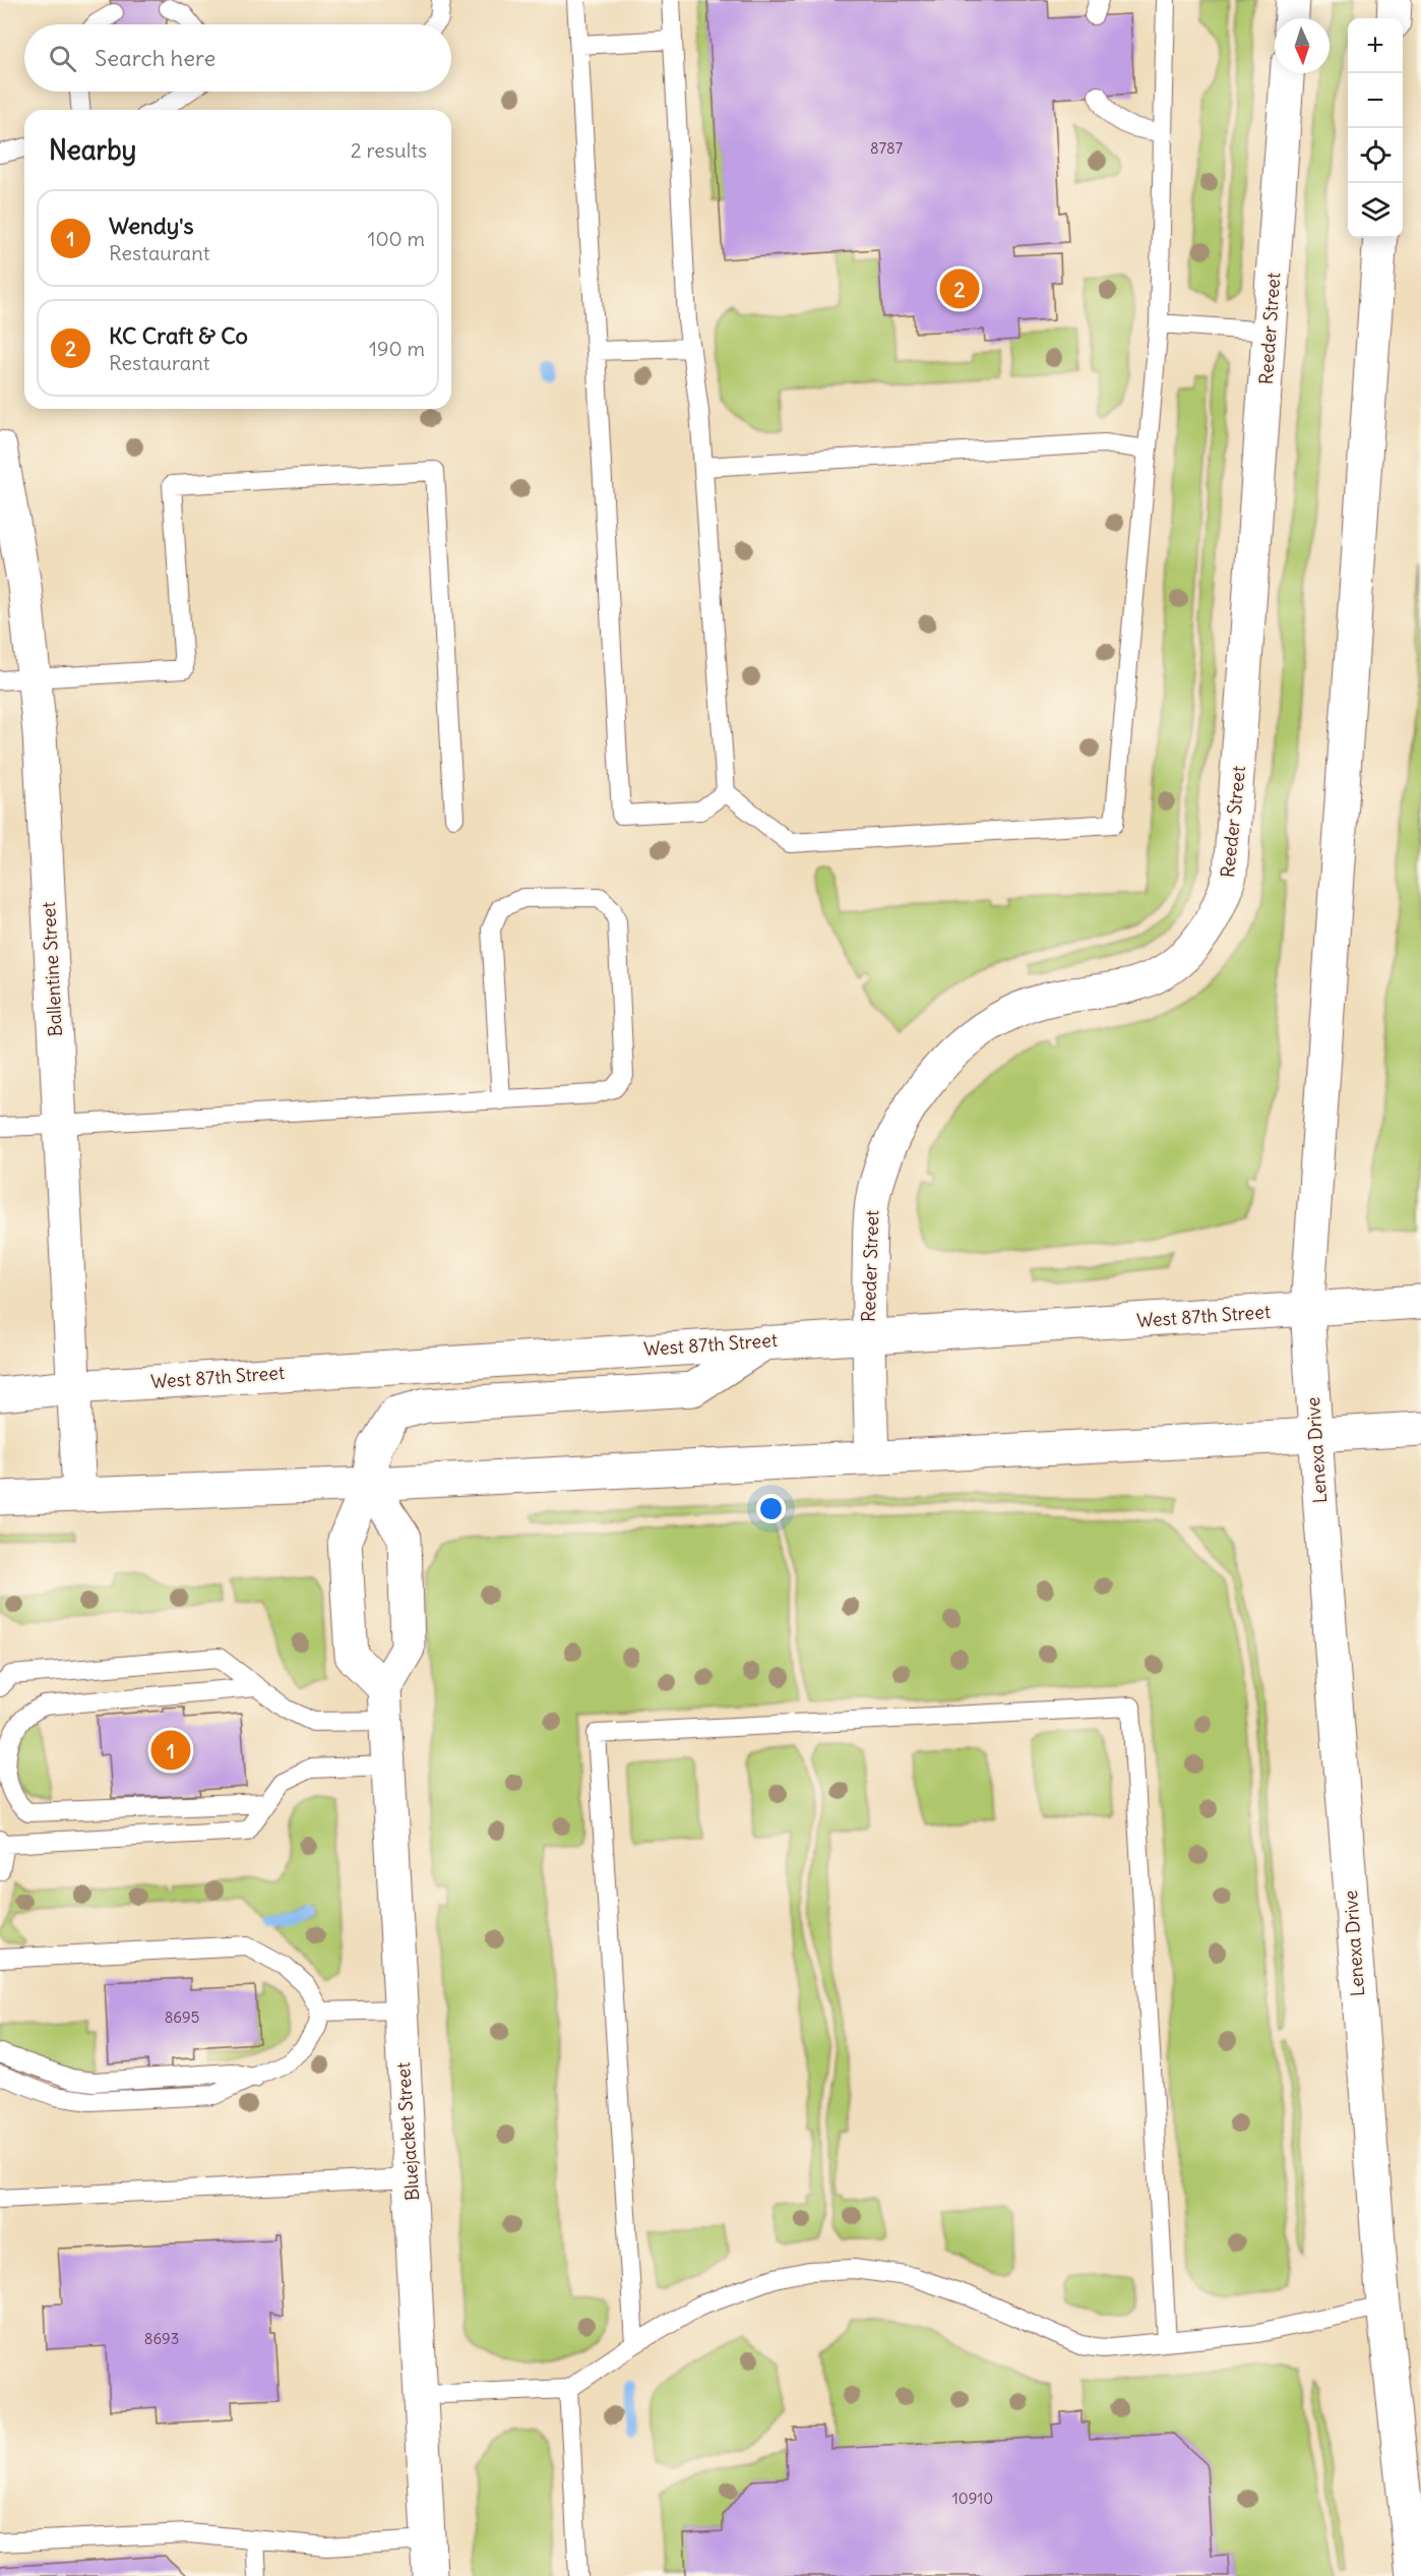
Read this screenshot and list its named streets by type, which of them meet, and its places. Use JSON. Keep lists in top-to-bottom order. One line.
{"streets":{"main road":["Reeder Street","Ballentine Street","West 87th Street","Lenexa Drive","Bluejacket Street"]},"crossings":[["Reeder Street","West 87th Street"],["Ballentine Street","West 87th Street"],["West 87th Street","Lenexa Drive"]],"house_numbers":["8787","8695","8693","10910"],"north":"bottom","page":{"map_buttons":["+","−"],"search":"Search here","heading":["Nearby","2 results"],"list":[{"mark":"1","name":"Wendy's","note":"Restaurant","value":"100 m"},{"mark":"2","name":"KC Craft & Co","note":"Restaurant","value":"190 m"}],"pins":["2","1"]}}
